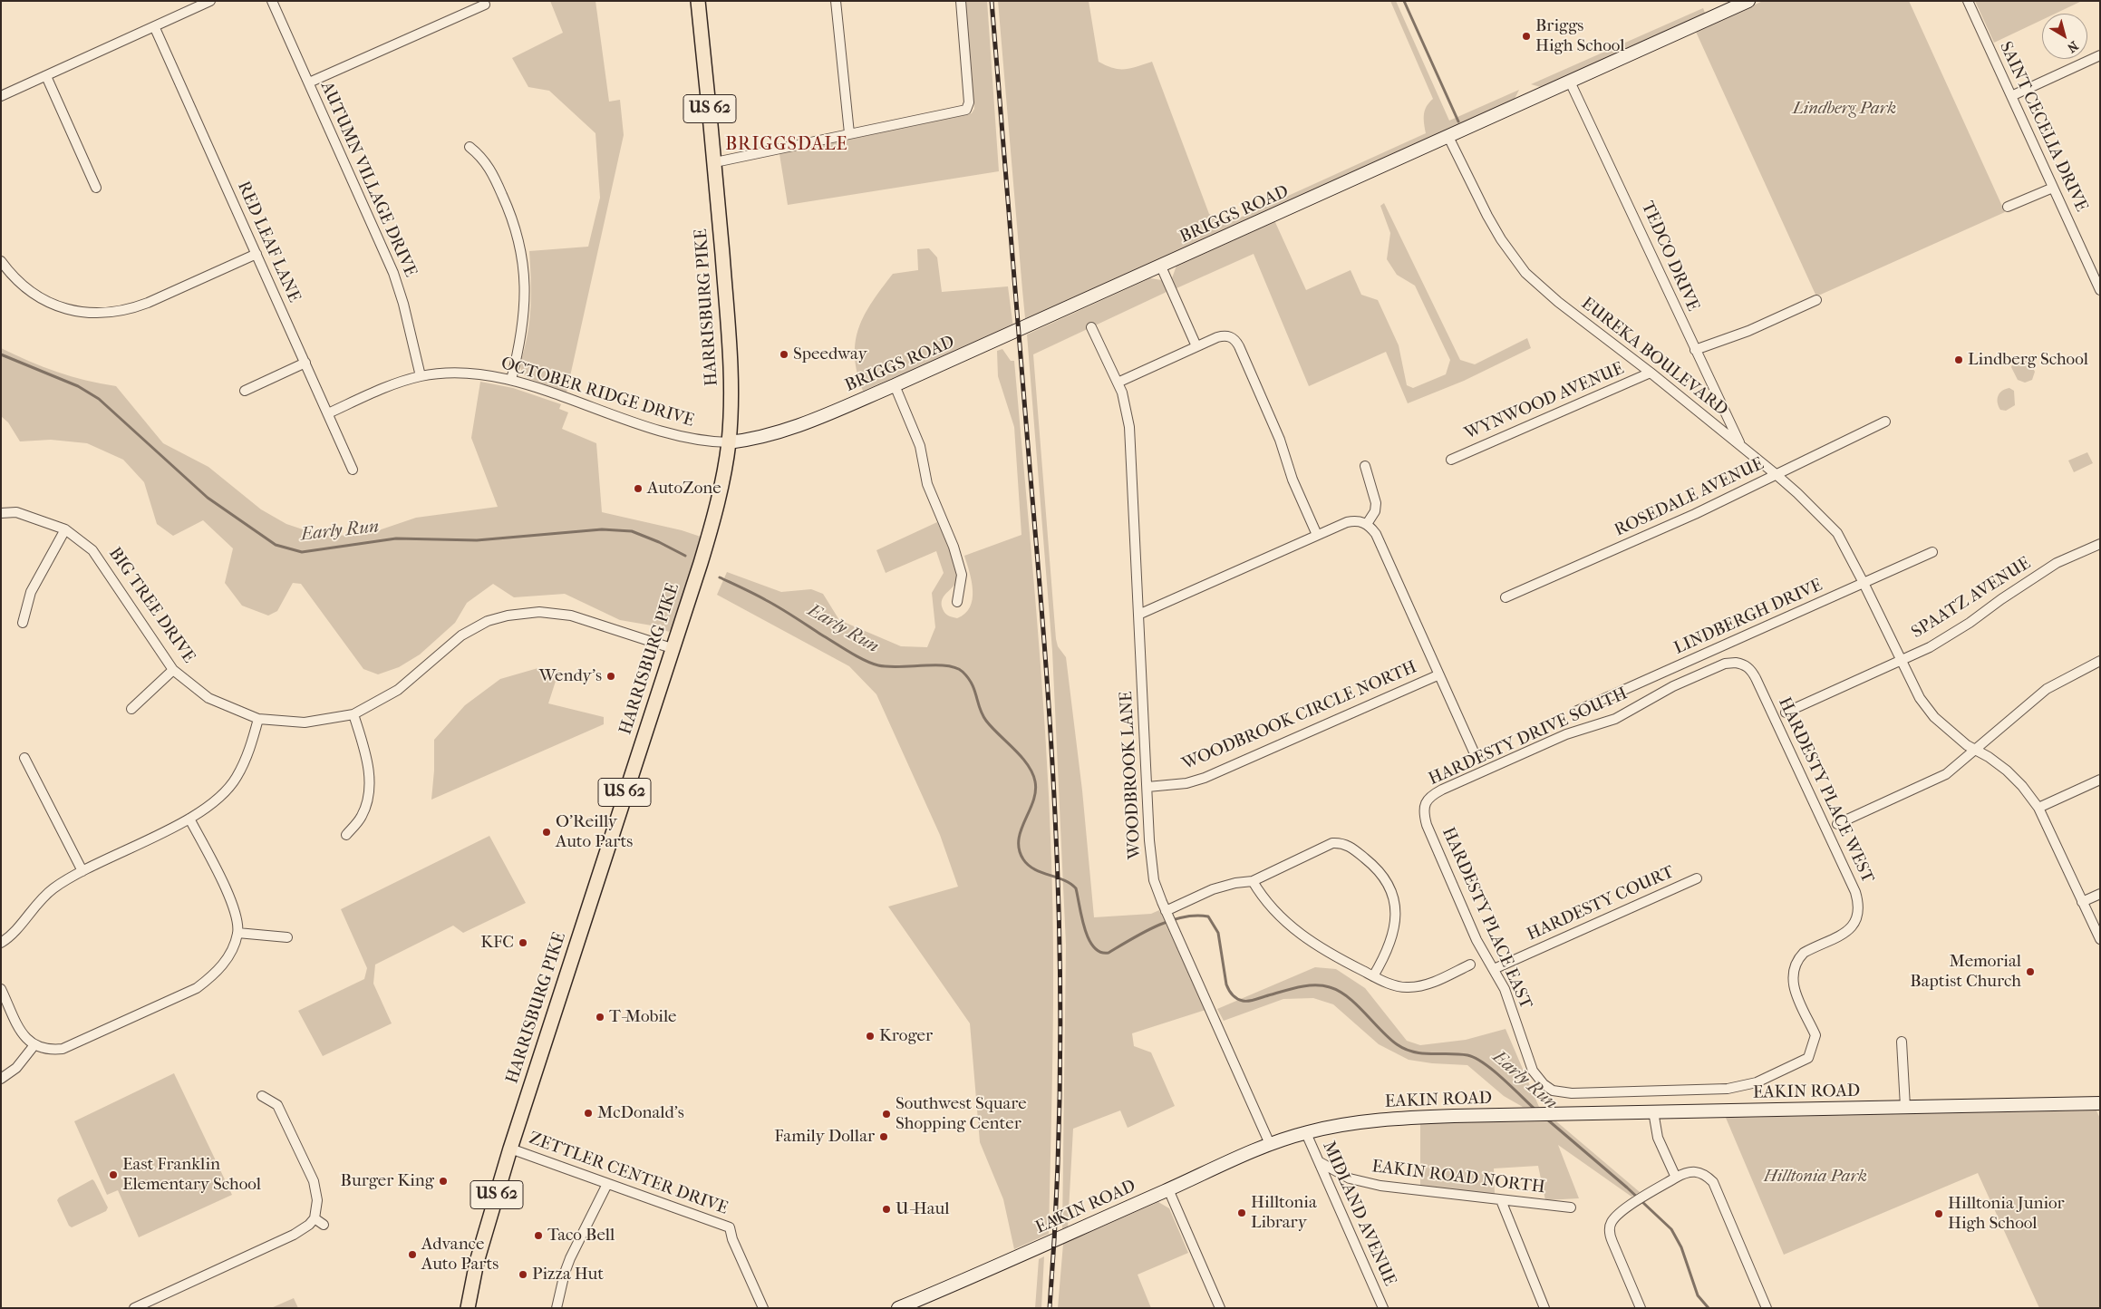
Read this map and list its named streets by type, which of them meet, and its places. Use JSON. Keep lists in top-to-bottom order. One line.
{"streets":{"main road":["US 62","HARRISBURG PIKE"],"street":["SAINT CECELIA DRIVE","AUTUMN VILLAGE DRIVE","BRIGGS ROAD","RED LEAF LANE","TEDCO DRIVE","EUREKA BOULEVARD","OCTOBER RIDGE DRIVE","WYNWOOD AVENUE","ROSEDALE AVENUE","SPAATZ AVENUE","BIG TREE DRIVE","LINDBERGH DRIVE","WOODBROOK CIRCLE NORTH","HARDESTY DRIVE SOUTH","WOODBROOK LANE","HARDESTY PLACE WEST","HARDESTY COURT","HARDESTY PLACE EAST","EAKIN ROAD","ZETTLER CENTER DRIVE","EAKIN ROAD NORTH","MIDLAND AVENUE"]},"crossings":[["AUTUMN VILLAGE DRIVE","OCTOBER RIDGE DRIVE"],["BRIGGS ROAD","TEDCO DRIVE"],["BRIGGS ROAD","HARRISBURG PIKE"],["BRIGGS ROAD","EUREKA BOULEVARD"],["BRIGGS ROAD","OCTOBER RIDGE DRIVE"],["RED LEAF LANE","OCTOBER RIDGE DRIVE"],["TEDCO DRIVE","EUREKA BOULEVARD"],["HARRISBURG PIKE","OCTOBER RIDGE DRIVE"],["HARRISBURG PIKE","BIG TREE DRIVE"],["HARRISBURG PIKE","ZETTLER CENTER DRIVE"],["EUREKA BOULEVARD","WYNWOOD AVENUE"],["EUREKA BOULEVARD","ROSEDALE AVENUE"],["EUREKA BOULEVARD","SPAATZ AVENUE"],["EUREKA BOULEVARD","LINDBERGH DRIVE"],["WOODBROOK CIRCLE NORTH","WOODBROOK LANE"],["HARDESTY DRIVE SOUTH","HARDESTY PLACE WEST"],["HARDESTY DRIVE SOUTH","HARDESTY PLACE EAST"],["WOODBROOK LANE","EAKIN ROAD"],["HARDESTY PLACE WEST","HARDESTY PLACE EAST"],["HARDESTY COURT","HARDESTY PLACE EAST"],["EAKIN ROAD","MIDLAND AVENUE"],["EAKIN ROAD NORTH","MIDLAND AVENUE"]],"districts":["BRIGGSDALE"],"water":["Early Run"],"parks":["Lindberg Park","Hilltonia Park"],"places":["Briggs High School","Speedway","Lindberg School","AutoZone","Wendy's","O'Reilly Auto Parts","KFC","Memorial Baptist Church","T-Mobile","Kroger","McDonald's","Southwest Square Shopping Center","Family Dollar","East Franklin Elementary School","Burger King","U-Haul","Hilltonia Library","Hilltonia Junior High School","Taco Bell","Advance Auto Parts","Pizza Hut"],"north":"bottom right"}
